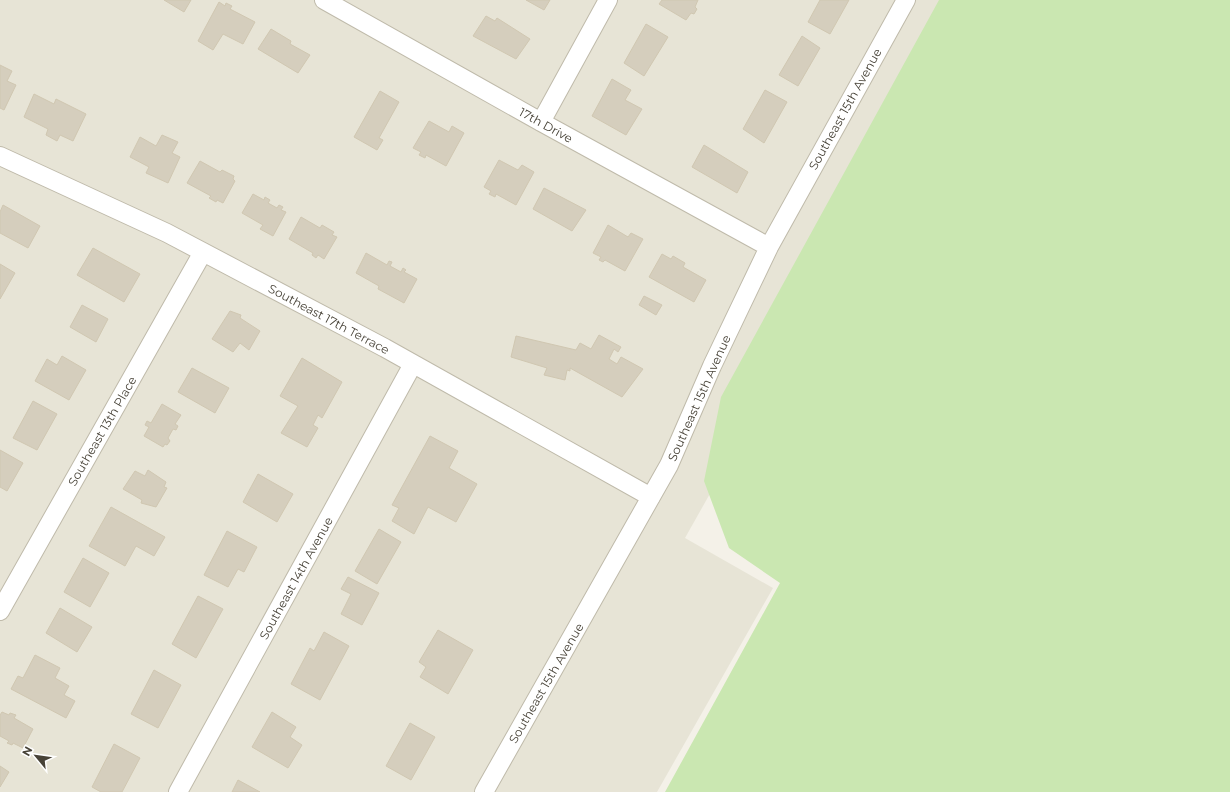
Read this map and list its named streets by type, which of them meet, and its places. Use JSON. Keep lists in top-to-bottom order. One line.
{"streets":{"street":["Southeast 15th Avenue","17th Drive","Southeast 17th Terrace","Southeast 13th Place","Southeast 14th Avenue"]},"crossings":[["Southeast 15th Avenue","17th Drive"],["Southeast 15th Avenue","Southeast 17th Terrace"],["Southeast 17th Terrace","Southeast 13th Place"],["Southeast 17th Terrace","Southeast 14th Avenue"]],"north":"top left"}
